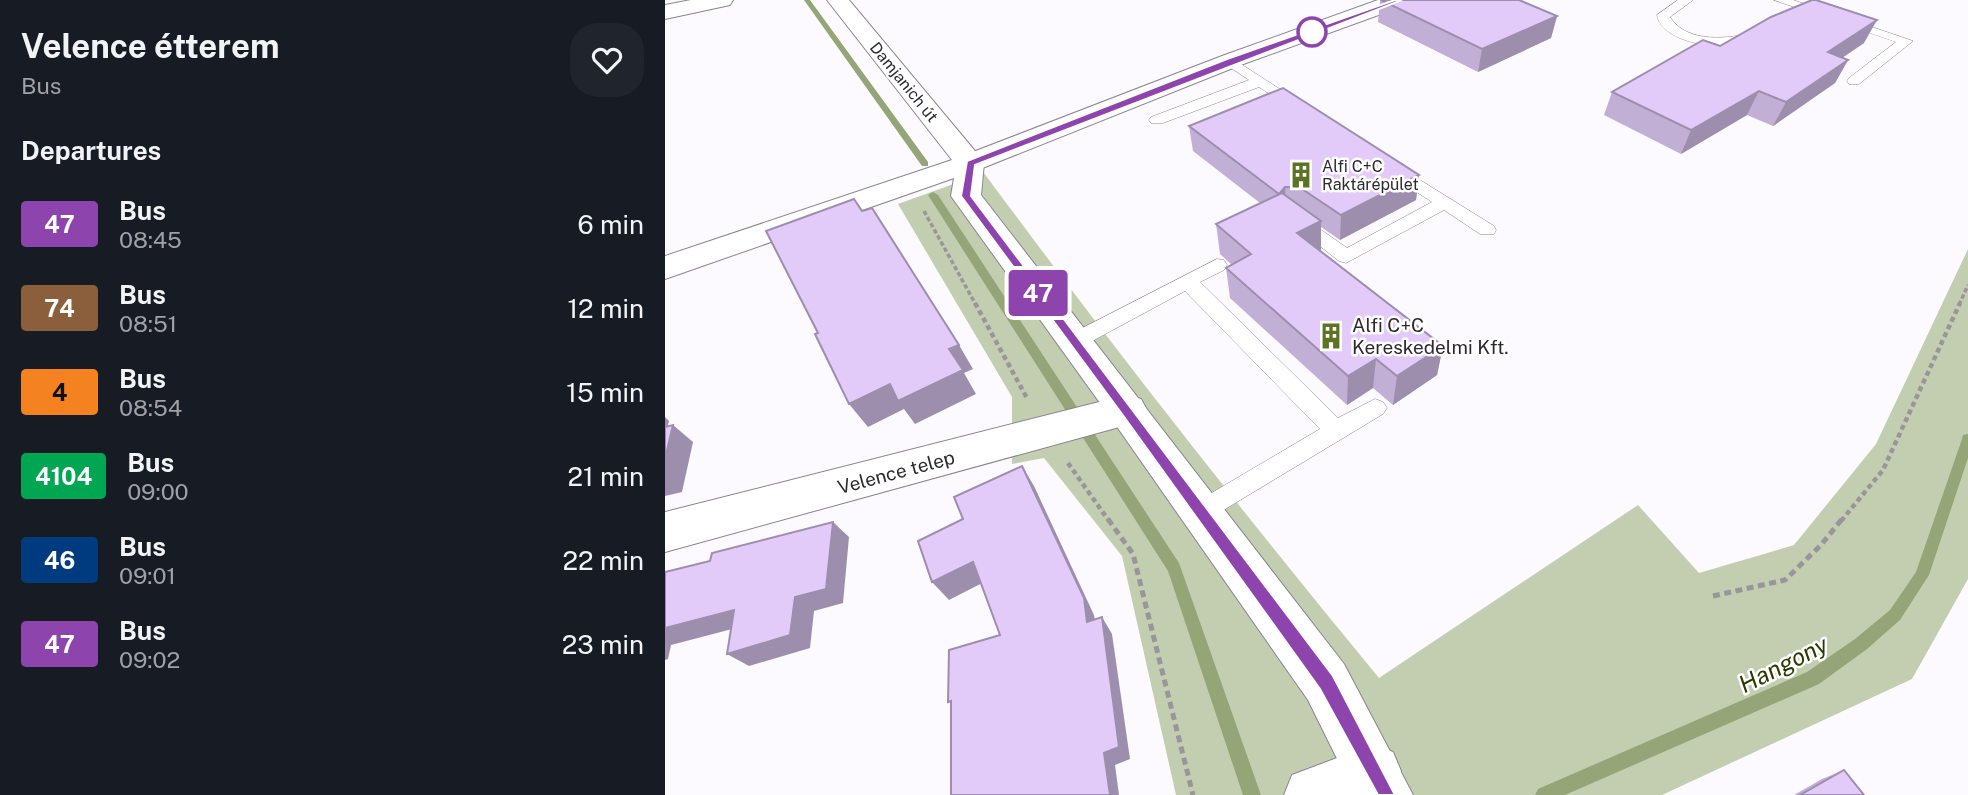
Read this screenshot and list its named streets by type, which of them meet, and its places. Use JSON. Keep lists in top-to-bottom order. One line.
{"streets":{"street":["Damjanich út","Velence telep"]},"water":["Hangony"],"places":{"building":["Alfi C+C Raktárépület","Alfi C+C Kereskedelmi Kft."]},"lines":["bus line 47"],"page":{"heading":[["Velence étterem","Bus"],"Departures"],"on_map":"47","list":[{"mark":"47","name":"Bus","note":"08:45","value":"6 min"},{"mark":"74","name":"Bus","note":"08:51","value":"12 min"},{"mark":"4","name":"Bus","note":"08:54","value":"15 min"},{"mark":"4104","name":"Bus","note":"09:00","value":"21 min"},{"mark":"46","name":"Bus","note":"09:01","value":"22 min"},{"mark":"47","name":"Bus","note":"09:02","value":"23 min"}]}}
